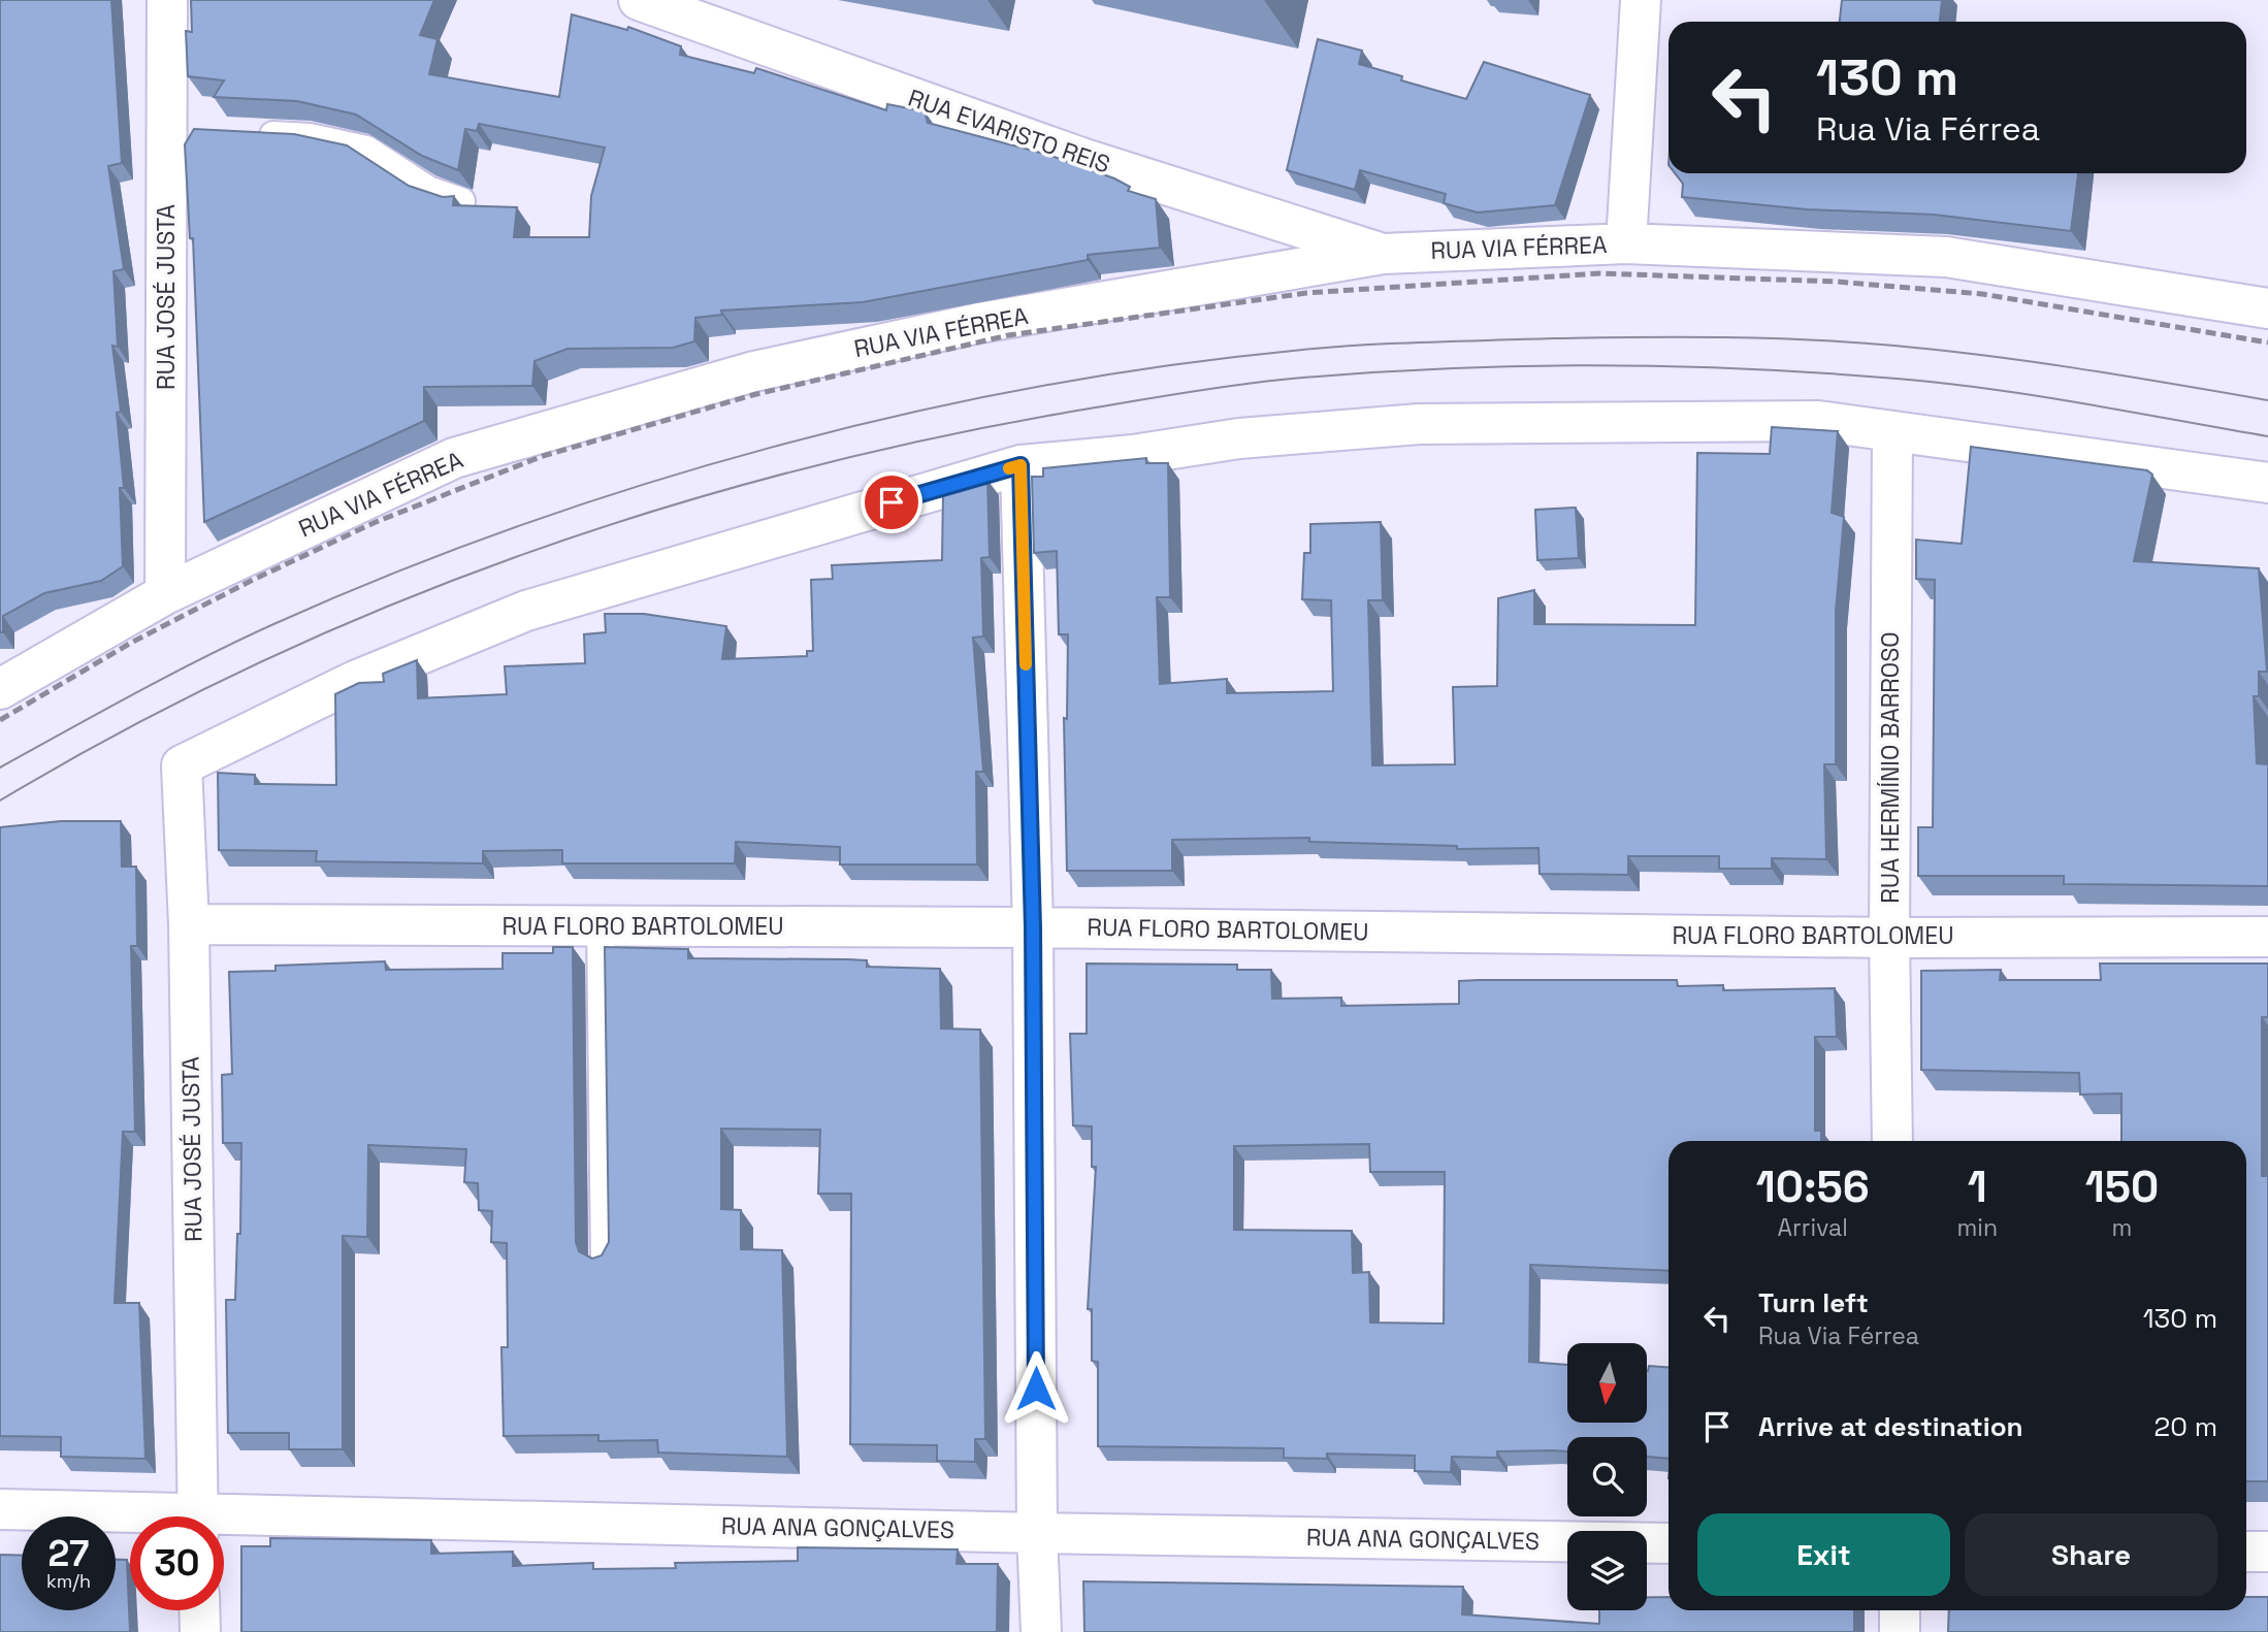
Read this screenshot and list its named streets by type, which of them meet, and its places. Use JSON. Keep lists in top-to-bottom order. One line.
{"streets":{"street":["RUA EVARISTO REIS","RUA VIA FÉRREA","RUA JOSÉ JUSTA","RUA HERMÍNIO BARROSO","RUA FLORO BARTOLOMEU","RUA ANA GONÇALVES"]},"crossings":[["RUA EVARISTO REIS","RUA VIA FÉRREA"],["RUA VIA FÉRREA","RUA JOSÉ JUSTA"],["RUA JOSÉ JUSTA","RUA FLORO BARTOLOMEU"],["RUA HERMÍNIO BARROSO","RUA FLORO BARTOLOMEU"]],"north":"bottom","page":{"turn":["130 m","Rua Via Férrea"],"eta":["10:56","Arrival","1","min","150","m"],"list":[{"name":"Turn left","note":"Rua Via Férrea","value":"130 m"},{"name":"Arrive at destination","value":"20 m"}],"buttons":["Exit","Share"],"speed":"27 km/h","limit":"30"}}
